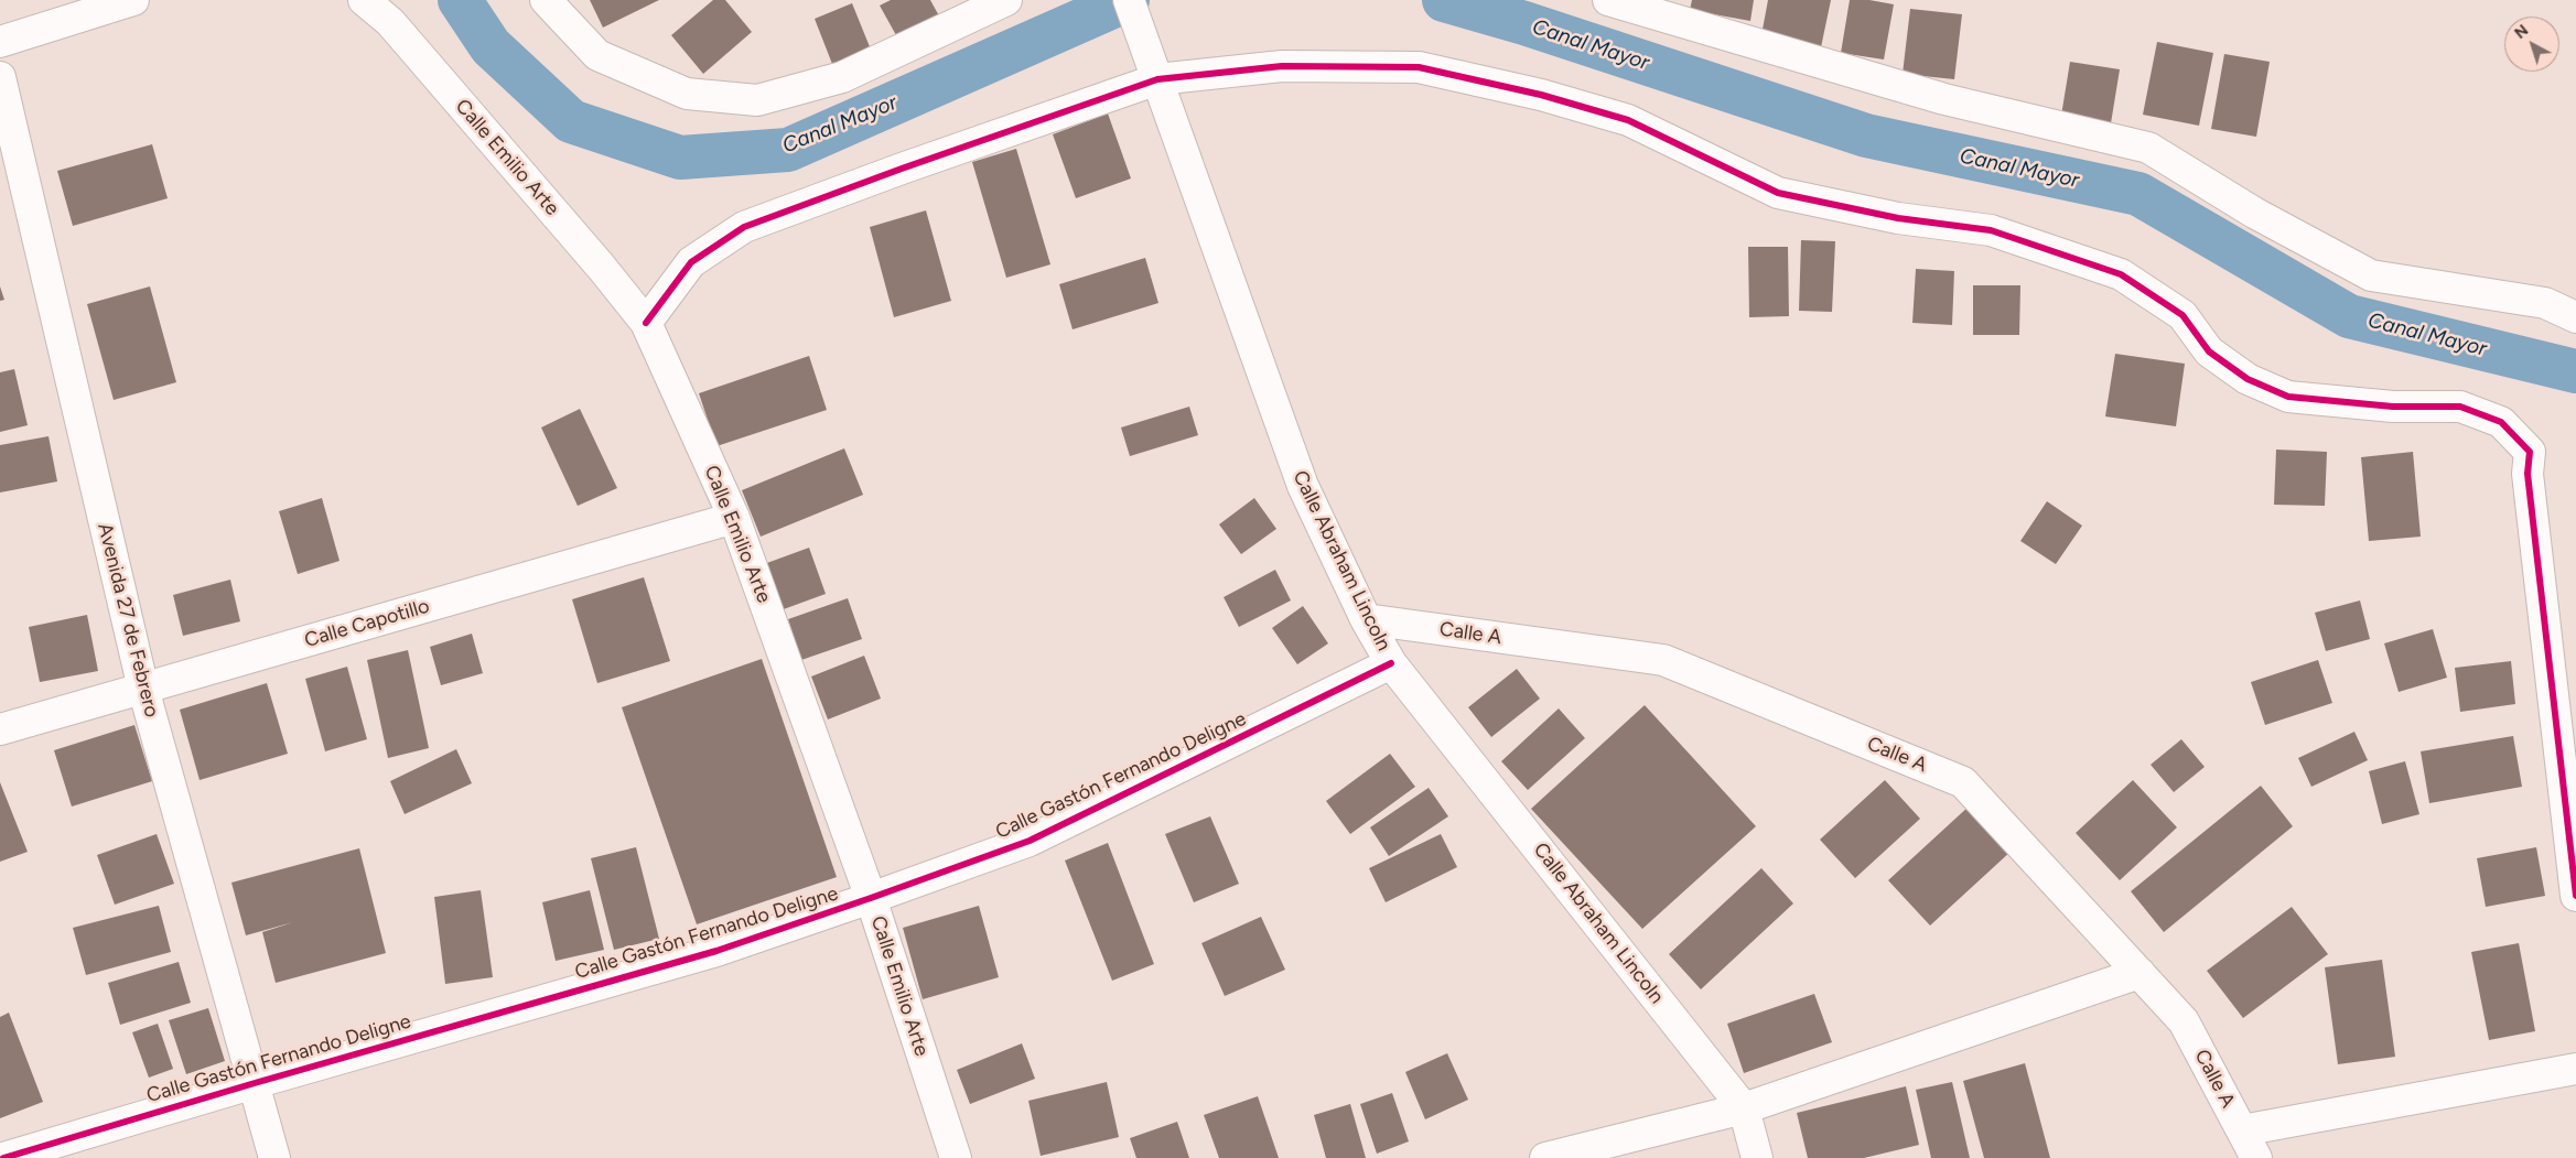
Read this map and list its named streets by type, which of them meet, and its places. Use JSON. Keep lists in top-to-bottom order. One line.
{"streets":{"street":["Calle Emilio Arte","Calle Abraham Lincoln","Avenida 27 de Febrero","Calle Capotillo","Calle A","Calle Gastón Fernando Deligne"]},"crossings":[["Calle Emilio Arte","Calle Capotillo"],["Calle Emilio Arte","Calle Gastón Fernando Deligne"],["Calle Abraham Lincoln","Calle A"],["Calle Abraham Lincoln","Calle Gastón Fernando Deligne"],["Avenida 27 de Febrero","Calle Capotillo"],["Avenida 27 de Febrero","Calle Gastón Fernando Deligne"]],"water":["Canal Mayor"],"north":"top left"}
